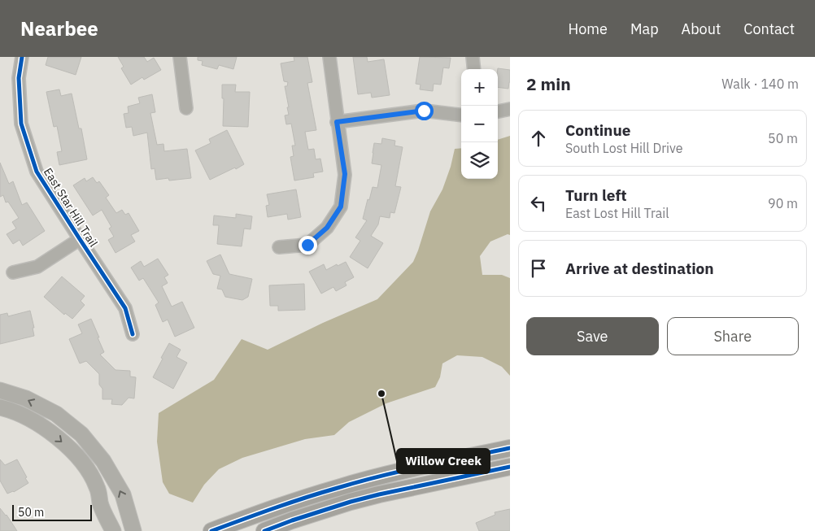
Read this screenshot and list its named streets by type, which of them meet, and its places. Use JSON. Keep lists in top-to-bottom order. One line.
{"streets":{"street":["East Star Hill Trail"]},"places":["Willow Creek"],"scale_bar":"50 m","page":{"header":"Nearbee","nav":["Home","Map","About","Contact"],"heading":["2 min","Walk · 140 m"],"map_buttons":["+","−"],"list":[["Continue","South Lost Hill Drive","50 m"],["Turn left","East Lost Hill Trail","90 m"],"Arrive at destination"],"buttons":["Save","Share"],"scale":"50 m"}}
